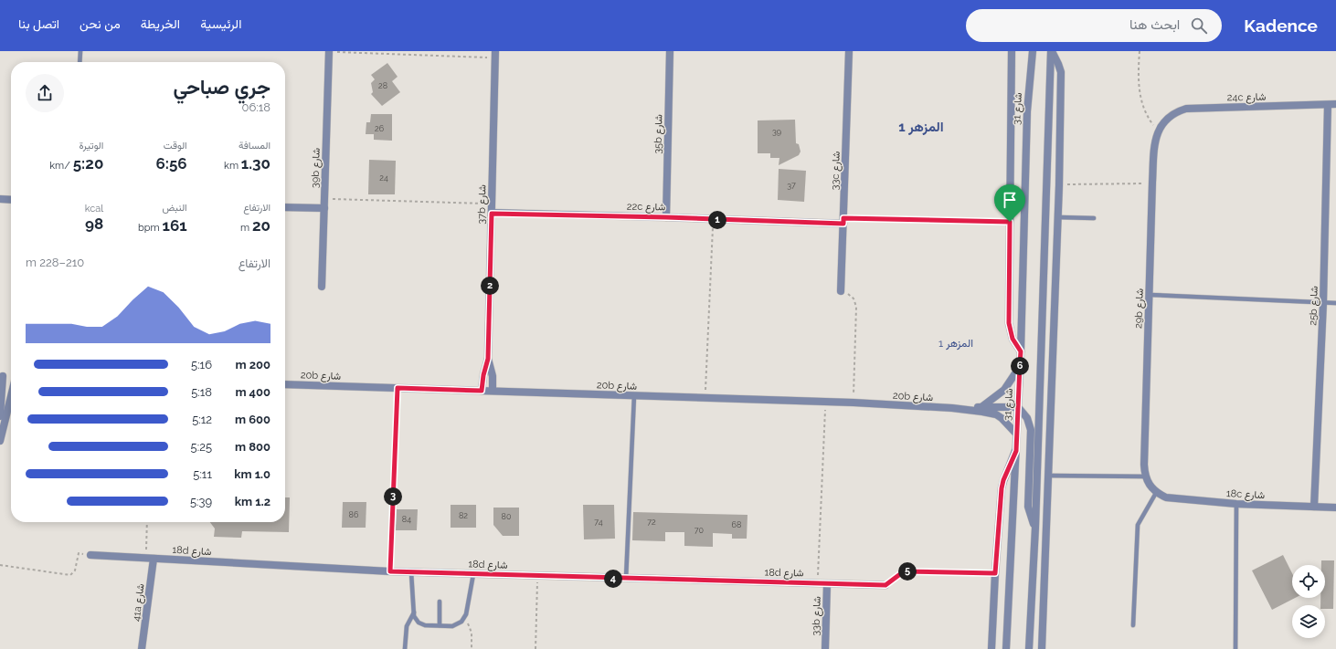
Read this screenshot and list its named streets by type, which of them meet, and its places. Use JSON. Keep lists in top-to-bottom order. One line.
{"streets":{"street":["24c شارع","شارع 31","35b شارع","39b شارع","33c شارع","37b شارع","22c شارع","25b شارع","29b شارع","20b شارع","18c شارع","18d شارع","41a شارع","33b شارع"]},"crossings":[["24c شارع","25b شارع"],["24c شارع","29b شارع"],["شارع 31","20b شارع"],["35b شارع","22c شارع"],["33c شارع","22c شارع"],["37b شارع","22c شارع"],["37b شارع","20b شارع"],["25b شارع","18c شارع"],["18d شارع","41a شارع"],["18d شارع","33b شارع"]],"districts":["المزهر 1","المزهر 1"],"house_numbers":["28","26","39","24","37","86","82","80","84","74","72","68","70"],"page":{"header":"Kadence","search":"ابحث هنا","nav":["الرئيسية","الخريطة","من نحن","اتصل بنا"],"heading":["جري صباحي","06:18"],"stats":[["المسافة","1.30 km"],["الوقت","6:56"],["الوتيرة","5:20 /km"],["الارتفاع","20 m"],["النبض","161 bpm"],["kcal","98"]],"pins":["1","2","6","3","5","4"],"chart":["الارتفاع","210–228 m"],"list":[{"name":"200 m","note":"5:16"},{"name":"400 m","note":"5:18"},{"name":"600 m","note":"5:12"},{"name":"800 m","note":"5:25"},{"name":"1.0 km","note":"5:11"},{"name":"1.2 km","note":"5:39"}]}}
